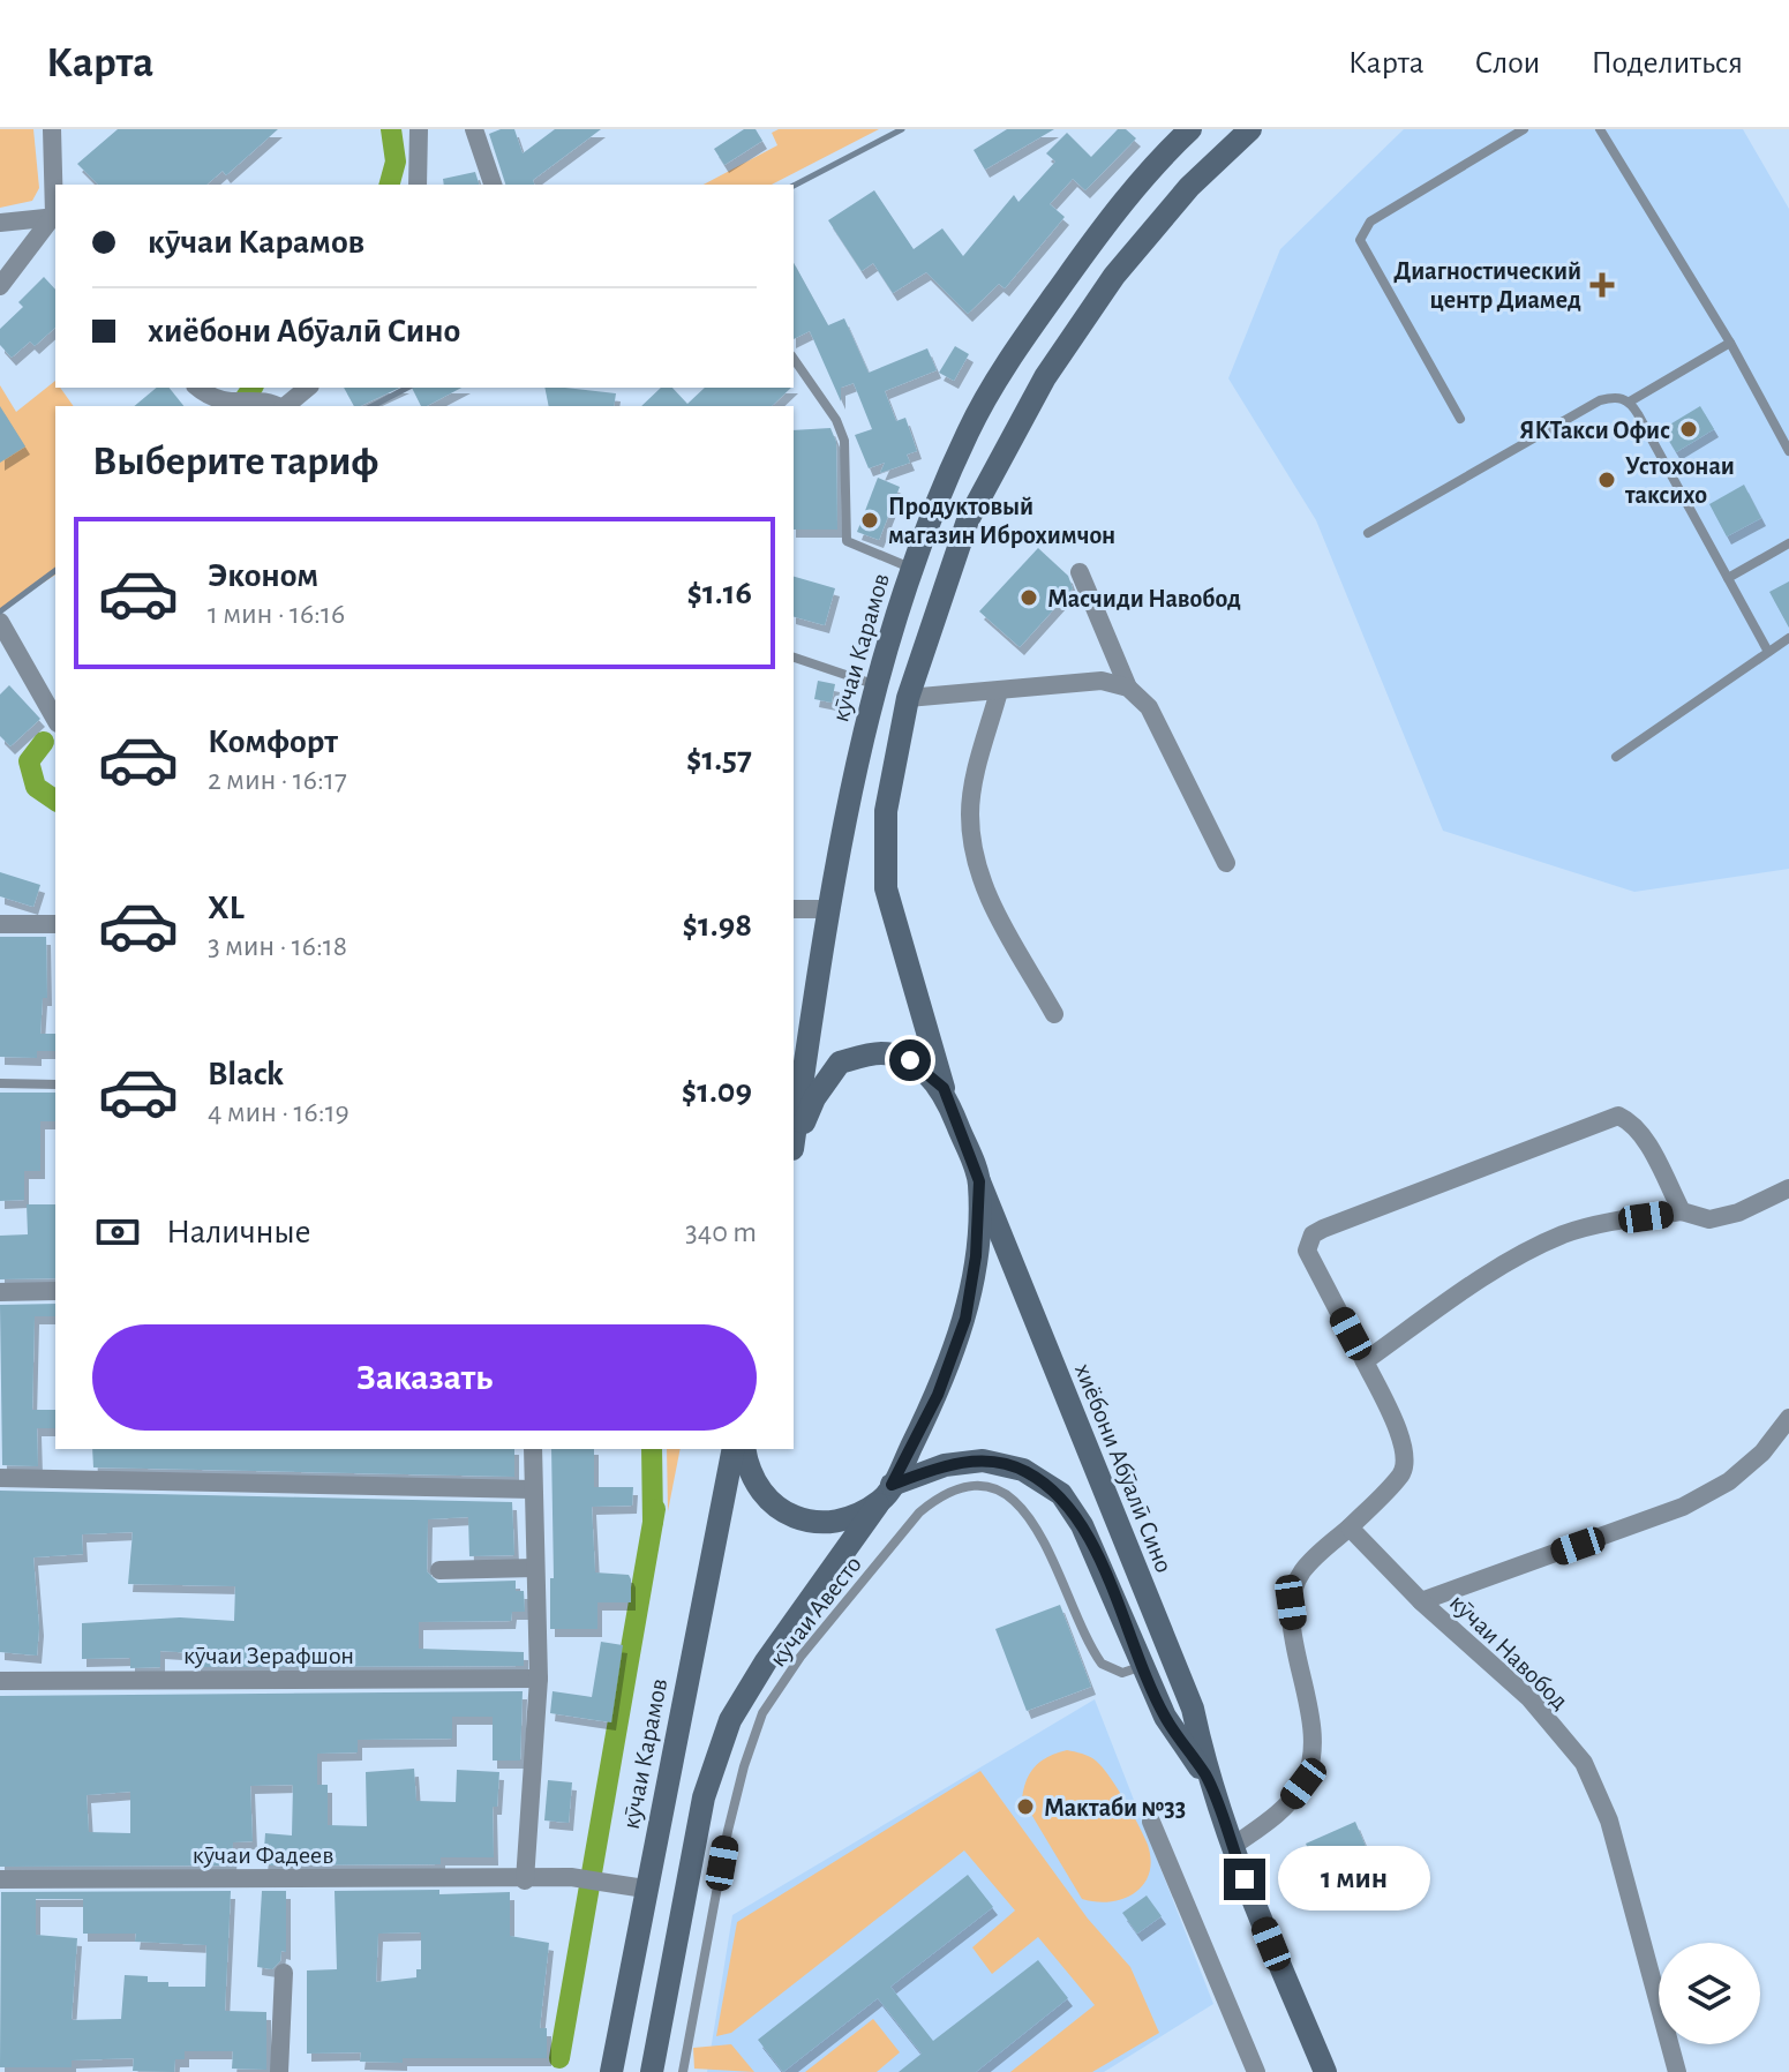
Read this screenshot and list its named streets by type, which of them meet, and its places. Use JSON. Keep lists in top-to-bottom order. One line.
{"streets":{"main road":["кӯчаи Карамов","хиёбони Абӯалӣ Сино"],"street":["кӯчаи Навобод","кӯчаи Зерафшон","кӯчаи Фадеев"],"lane":["кӯчаи Авесто"]},"crossings":[["кӯчаи Карамов","кӯчаи Фадеев"],["хиёбони Абӯалӣ Сино","кӯчаи Авесто"]],"places":{"health":["Диагностический центр Диамед"],"other":["ЯКТакси Офис","Устохонаи таксихо","Продуктовый магазин Иброхимчон","Масчиди Навобод","Мактаби №33"]},"page":{"header":"Карта","nav":["Карта","Слои","Поделиться"],"banner":["кӯчаи Карамов","хиёбони Абӯалӣ Сино"],"heading":"Выберите тариф","list":[{"name":"Эконом","note":"1 мин · 16:16","value":"$1.16"},{"name":"Комфорт","note":"2 мин · 16:17","value":"$1.57"},{"name":"XL","note":"3 мин · 16:18","value":"$1.98"},{"name":"Black","note":"4 мин · 16:19","value":"$1.09"}],"pay":["Наличные","340 m"],"buttons":"Заказать","bubble":"1 мин"}}
